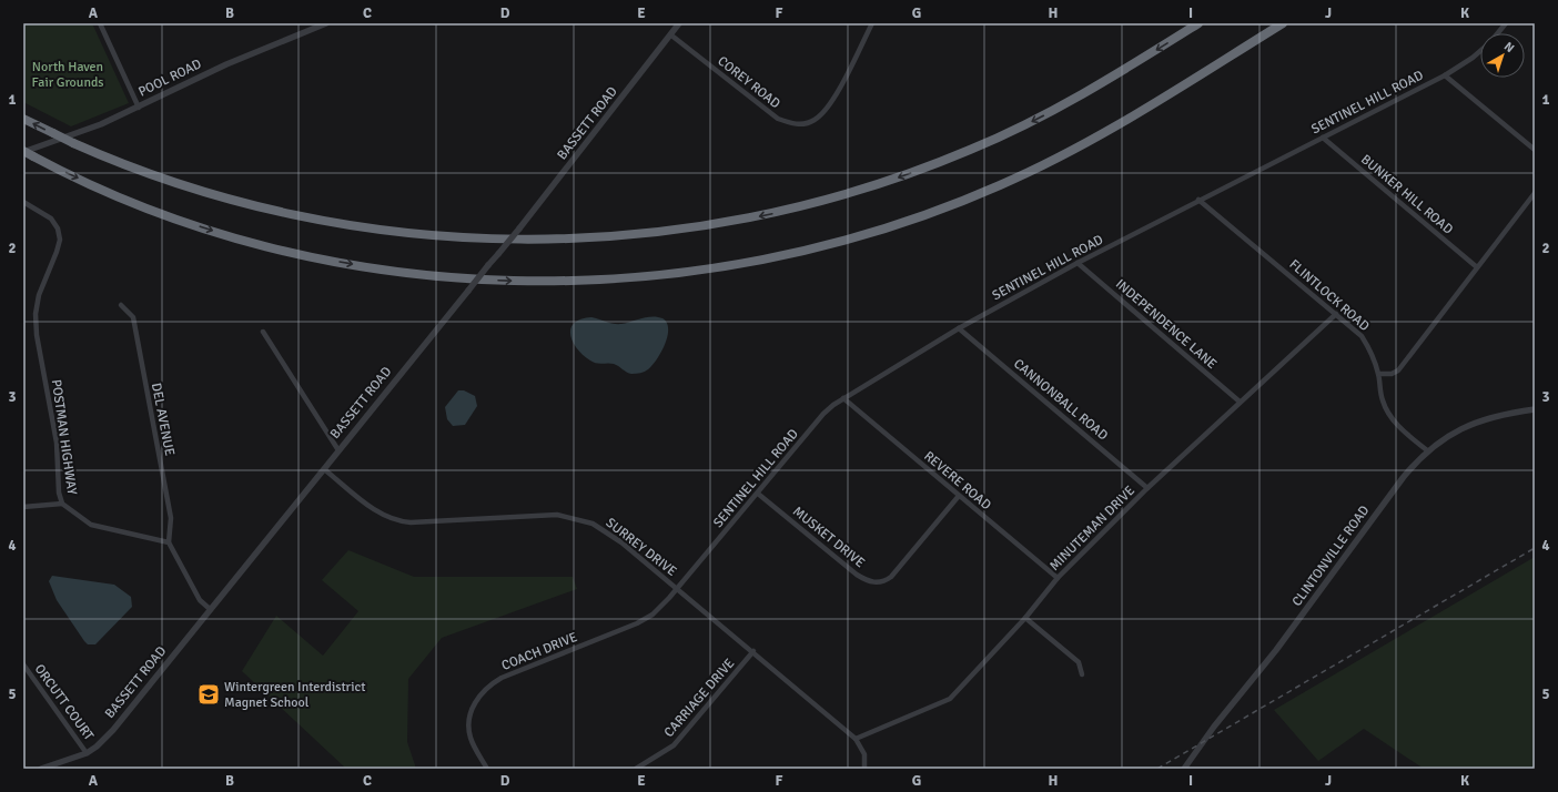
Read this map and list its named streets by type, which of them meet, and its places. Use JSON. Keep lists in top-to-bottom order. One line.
{"streets":{"street":["POOL ROAD","COREY ROAD","SENTINEL HILL ROAD","BASSETT ROAD","BUNKER HILL ROAD","FLINTLOCK ROAD","INDEPENDENCE LANE","CANNONBALL ROAD","DEL AVENUE","POSTMAN HIGHWAY","REVERE ROAD","MINUTEMAN DRIVE","MUSKET DRIVE","SURREY DRIVE","CLINTONVILLE ROAD","COACH DRIVE","CARRIAGE DRIVE","ORCUTT COURT"]},"crossings":[["COREY ROAD","BASSETT ROAD"],["SENTINEL HILL ROAD","BUNKER HILL ROAD"],["SENTINEL HILL ROAD","FLINTLOCK ROAD"],["SENTINEL HILL ROAD","INDEPENDENCE LANE"],["SENTINEL HILL ROAD","CANNONBALL ROAD"],["SENTINEL HILL ROAD","REVERE ROAD"],["SENTINEL HILL ROAD","MUSKET DRIVE"],["SENTINEL HILL ROAD","SURREY DRIVE"],["SENTINEL HILL ROAD","COACH DRIVE"],["BASSETT ROAD","SURREY DRIVE"],["BASSETT ROAD","ORCUTT COURT"],["FLINTLOCK ROAD","MINUTEMAN DRIVE"],["FLINTLOCK ROAD","CLINTONVILLE ROAD"],["INDEPENDENCE LANE","MINUTEMAN DRIVE"],["CANNONBALL ROAD","MINUTEMAN DRIVE"],["DEL AVENUE","POSTMAN HIGHWAY"],["REVERE ROAD","MINUTEMAN DRIVE"],["REVERE ROAD","MUSKET DRIVE"],["MINUTEMAN DRIVE","SURREY DRIVE"],["SURREY DRIVE","COACH DRIVE"],["SURREY DRIVE","CARRIAGE DRIVE"]],"parks":["North Haven Fair Grounds"],"places":{"school or university":["Wintergreen Interdistrict Magnet School"]},"north":"top right","grid":{"columns":["A","B","C","D","E","F","G","H","I","J","K"],"rows":["1","2","3","4","5"]}}
